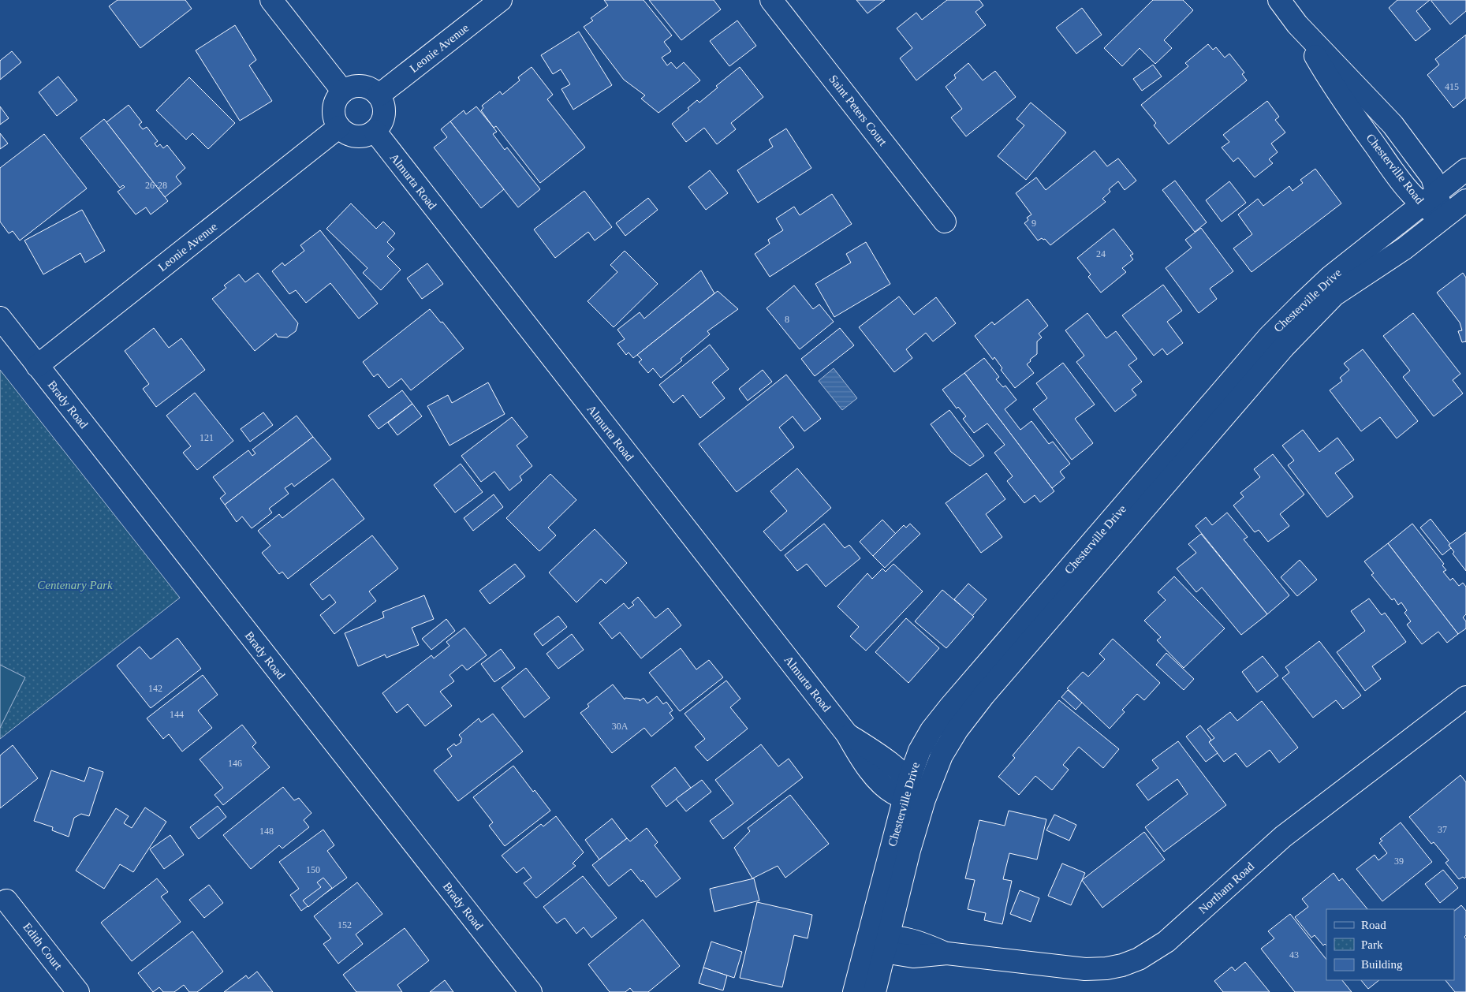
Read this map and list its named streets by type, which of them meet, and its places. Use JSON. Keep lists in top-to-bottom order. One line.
{"streets":{"street":["Leonie Avenue","Saint Peters Court","Chesterville Road","Almurta Road","Chesterville Drive","Brady Road","Northam Road","Edith Court"]},"crossings":[["Leonie Avenue","Almurta Road"],["Leonie Avenue","Brady Road"],["Chesterville Road","Chesterville Drive"],["Almurta Road","Chesterville Drive"],["Chesterville Drive","Northam Road"]],"parks":["Centenary Park"],"house_numbers":["415","26-28","9","24","8","121","142","144","30A","146","37","148","39","150","152","43"],"legend":["Road","Park","Building"]}
